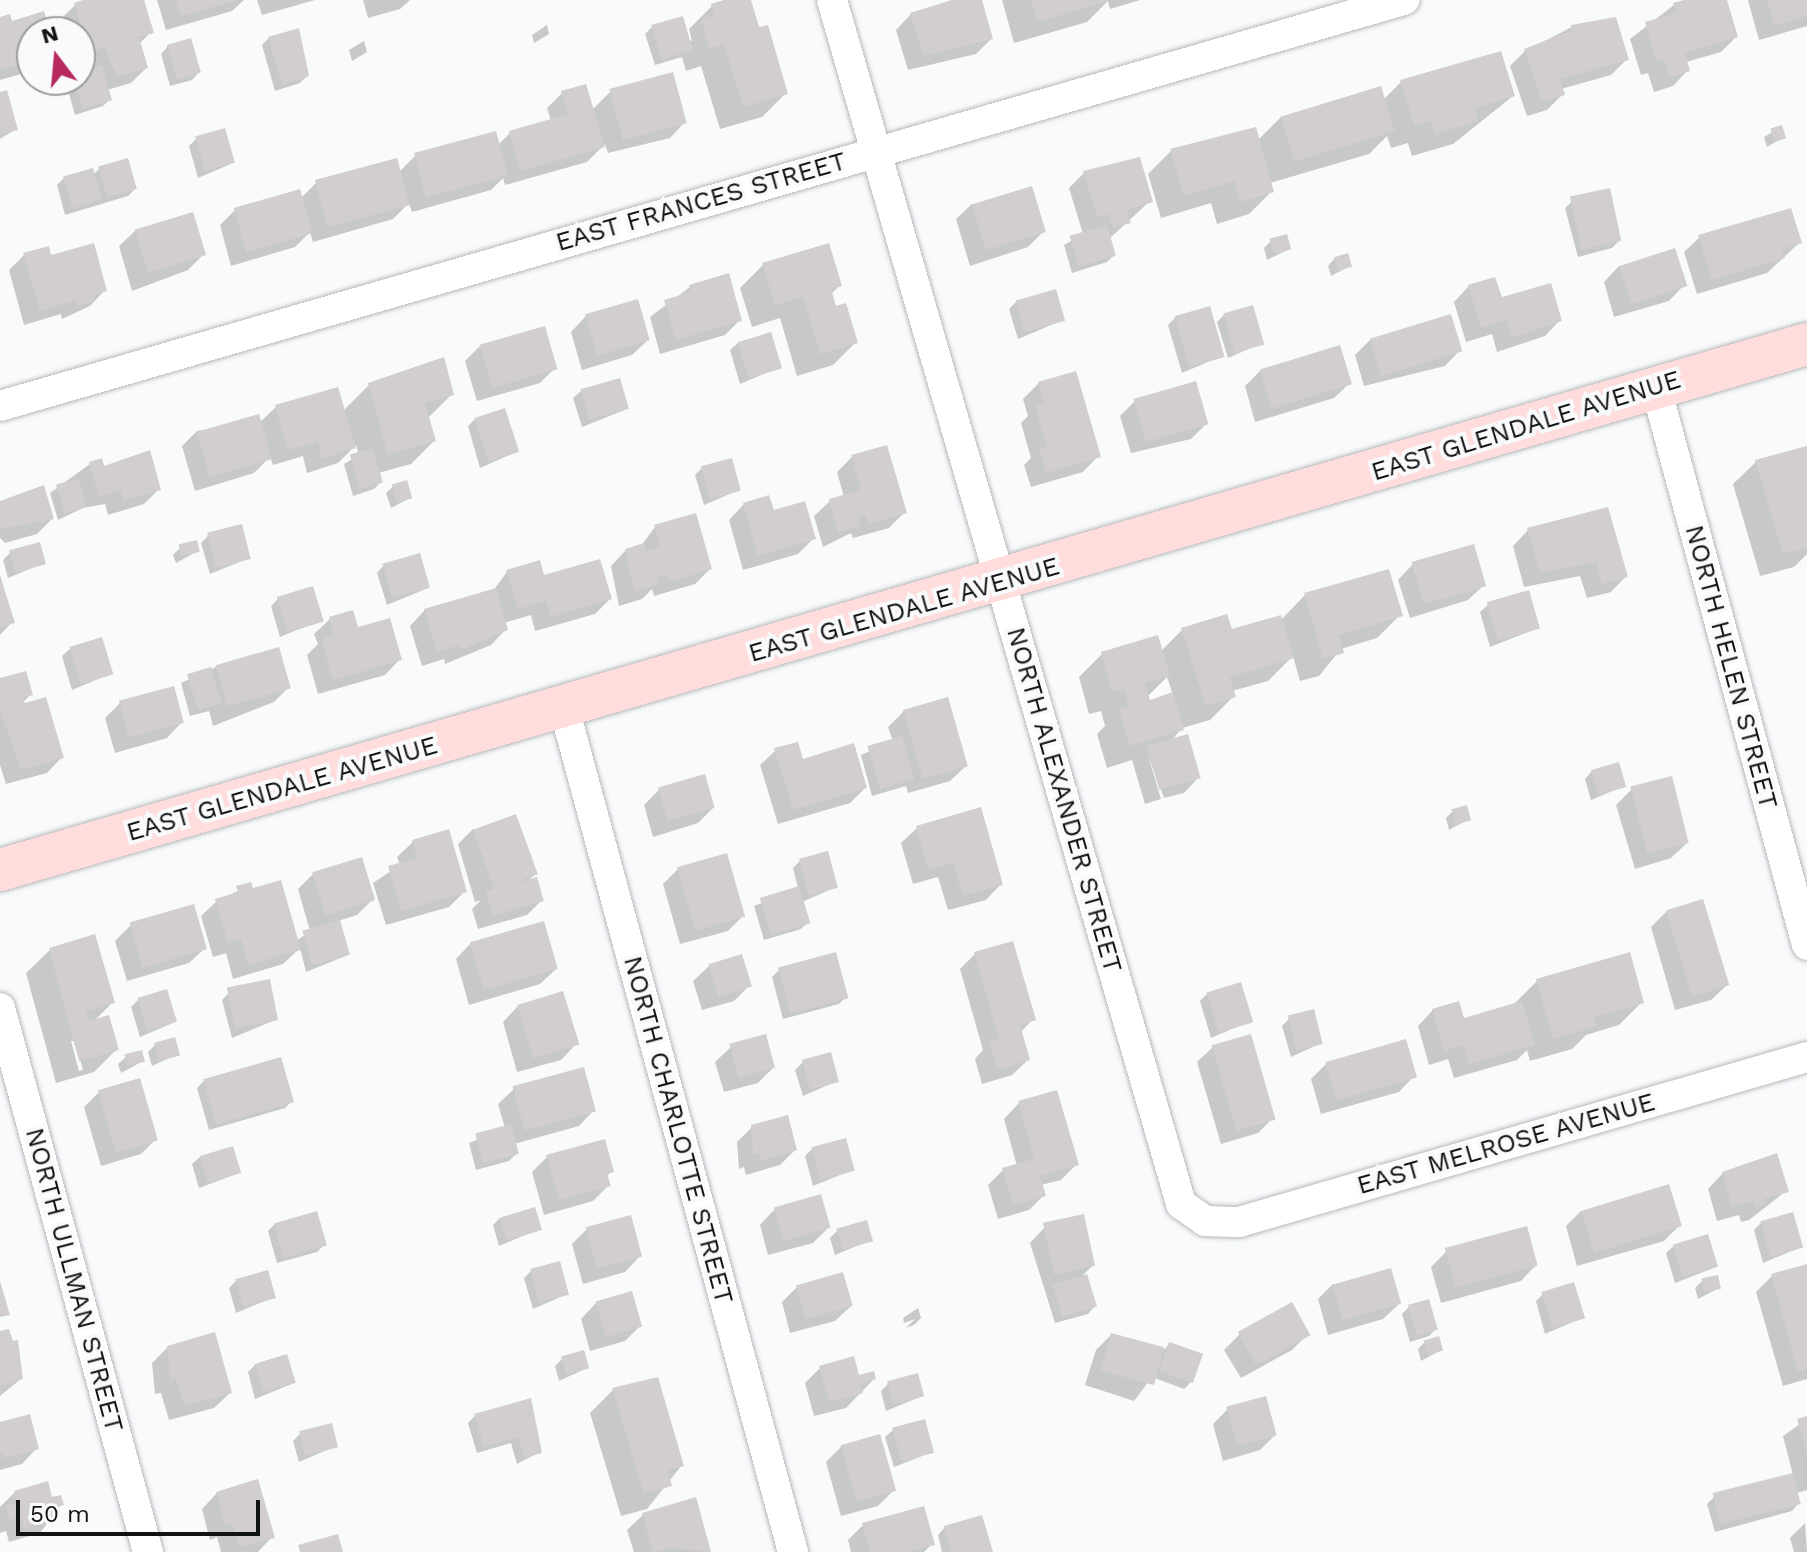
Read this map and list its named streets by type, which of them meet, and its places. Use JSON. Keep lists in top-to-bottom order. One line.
{"streets":{"street":["EAST FRANCES STREET","EAST GLENDALE AVENUE","NORTH HELEN STREET","NORTH ALEXANDER STREET","NORTH CHARLOTTE STREET","EAST MELROSE AVENUE","NORTH ULLMAN STREET"]},"crossings":[["EAST FRANCES STREET","NORTH ALEXANDER STREET"],["EAST GLENDALE AVENUE","NORTH HELEN STREET"],["EAST GLENDALE AVENUE","NORTH ALEXANDER STREET"],["EAST GLENDALE AVENUE","NORTH CHARLOTTE STREET"],["NORTH ALEXANDER STREET","EAST MELROSE AVENUE"]],"scale_bar":"50 m","north":"top"}
